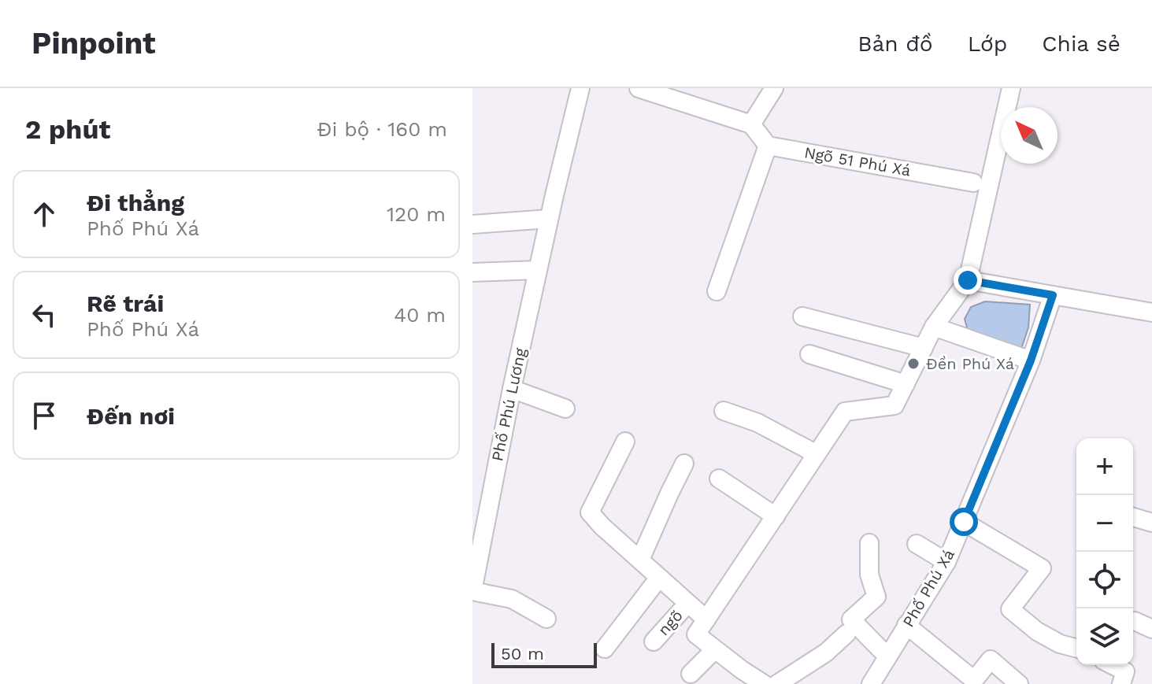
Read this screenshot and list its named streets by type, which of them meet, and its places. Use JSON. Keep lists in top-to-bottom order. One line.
{"streets":{"street":["Ngõ 51 Phú Xá","Phố Phú Lương","Phố Phú Xá","ngõ"]},"places":["Đền Phú Xá"],"scale_bar":"50 m","north":"top left","page":{"header":"Pinpoint","nav":["Bản đồ","Lớp","Chia sẻ"],"heading":["2 phút","Đi bộ · 160 m"],"list":[["Đi thẳng","Phố Phú Xá","120 m"],["Rẽ trái","Phố Phú Xá","40 m"],"Đến nơi"],"map_buttons":["+","−"],"scale":"50 m"}}
